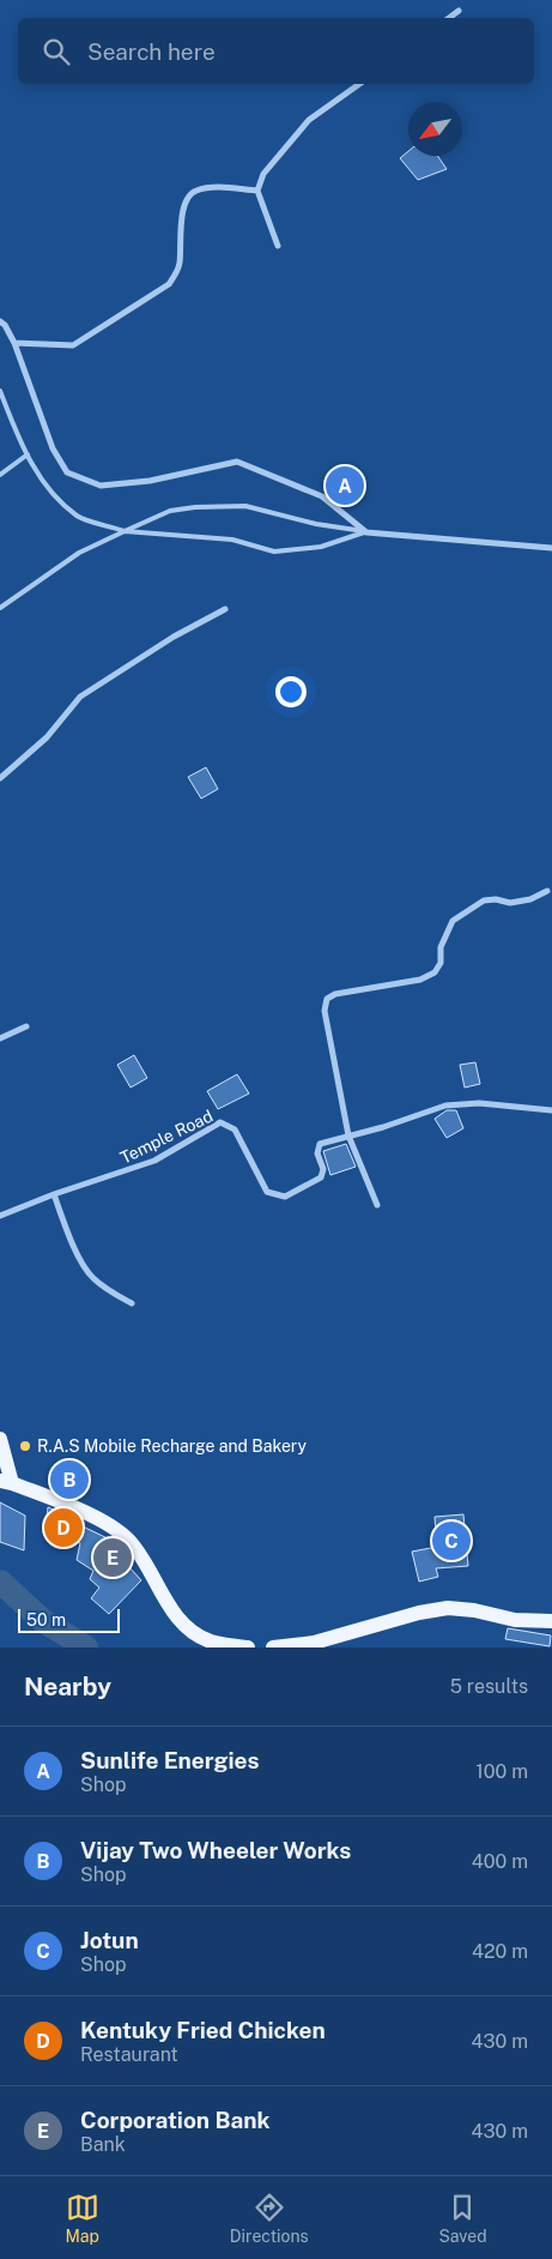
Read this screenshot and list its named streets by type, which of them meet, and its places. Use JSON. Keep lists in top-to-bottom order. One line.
{"streets":{"street":["Temple Road"]},"places":["R.A.S Mobile Recharge and Bakery"],"scale_bar":"50 m","north":"bottom left","page":{"search":"Search here","pins":["A","B","D","C","E"],"scale":"50 m","heading":["Nearby","5 results"],"list":[{"mark":"A","name":"Sunlife Energies","note":"Shop","value":"100 m"},{"mark":"B","name":"Vijay Two Wheeler Works","note":"Shop","value":"400 m"},{"mark":"C","name":"Jotun","note":"Shop","value":"420 m"},{"mark":"D","name":"Kentuky Fried Chicken","note":"Restaurant","value":"430 m"},{"mark":"E","name":"Corporation Bank","note":"Bank","value":"430 m"}],"nav":["Map","Directions","Saved"]}}
